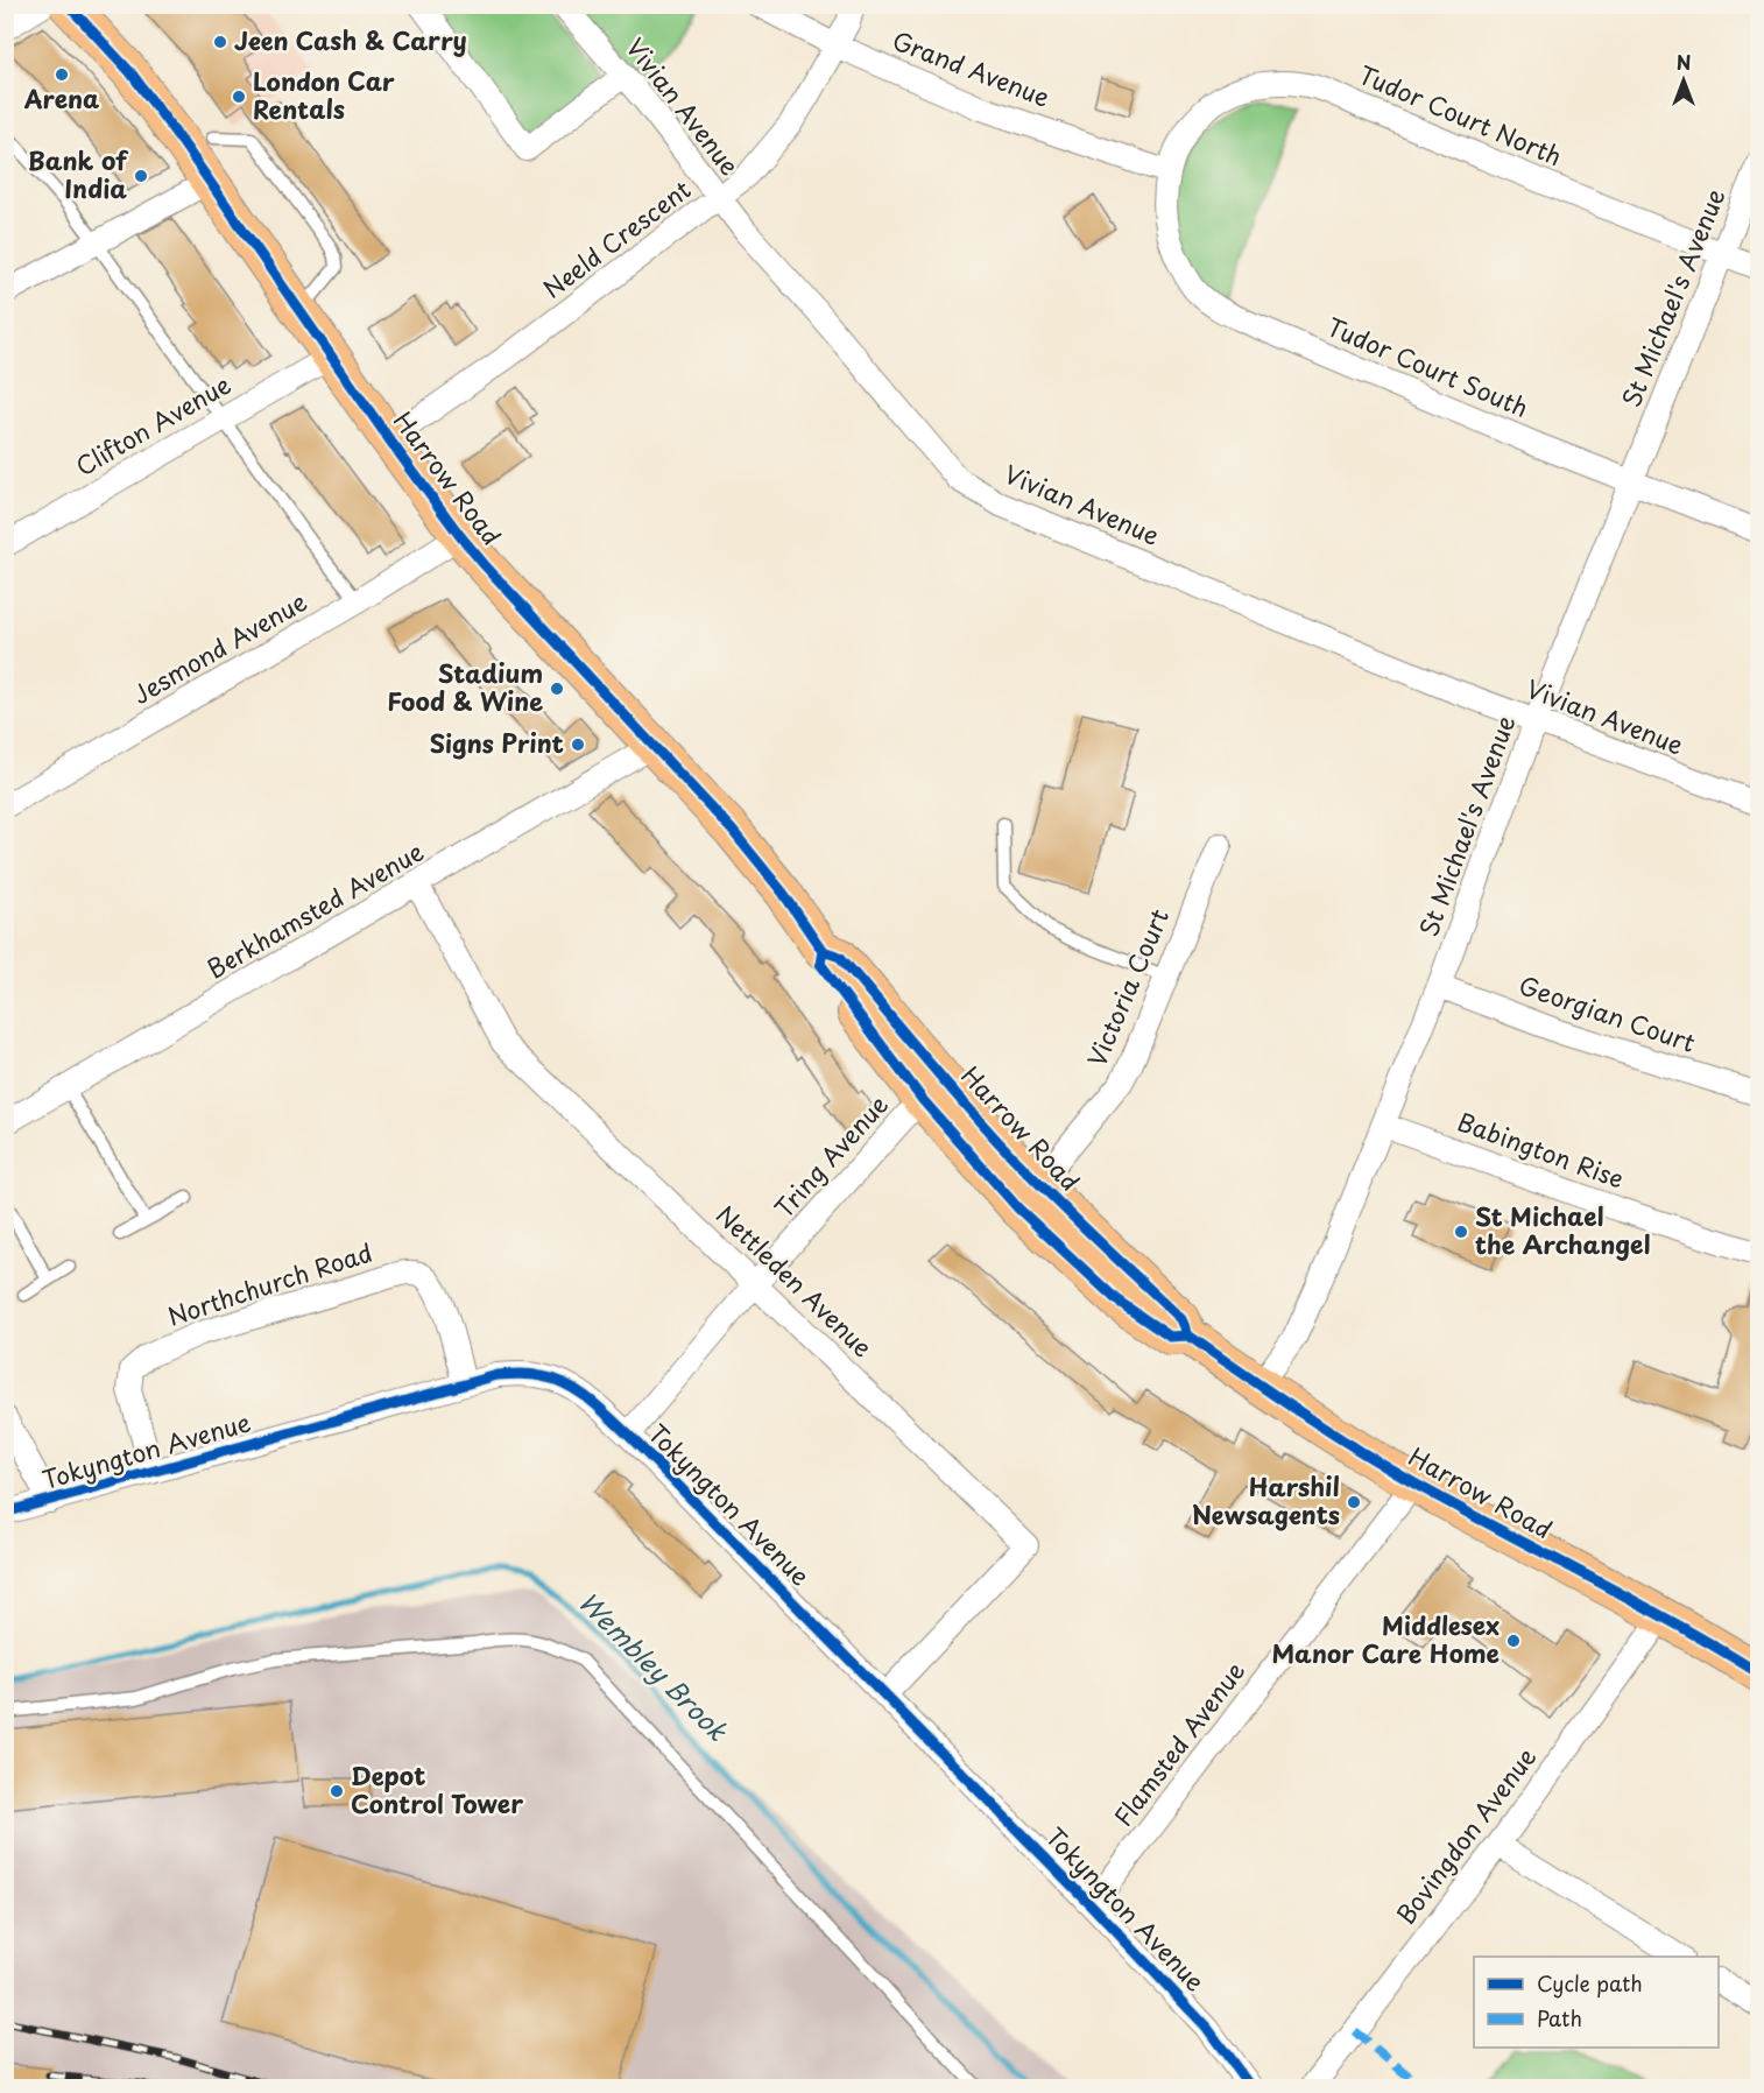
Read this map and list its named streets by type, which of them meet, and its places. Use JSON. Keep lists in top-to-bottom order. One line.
{"streets":{"main road":["Harrow Road"],"street":["Grand Avenue","Vivian Avenue","Tudor Court North","Neeld Crescent","St Michael's Avenue","Tudor Court South","Clifton Avenue","Jesmond Avenue","Berkhamsted Avenue","Victoria Court","Georgian Court","Babington Rise","Tring Avenue","Nettleden Avenue","Northchurch Road","Tokyngton Avenue","Flamsted Avenue","Bovingdon Avenue"]},"crossings":[["Grand Avenue","Tudor Court North"],["Grand Avenue","Neeld Crescent"],["Grand Avenue","Tudor Court South"],["Vivian Avenue","Neeld Crescent"],["Vivian Avenue","St Michael's Avenue"],["Tudor Court North","St Michael's Avenue"],["Tudor Court North","Tudor Court South"],["Neeld Crescent","Harrow Road"],["St Michael's Avenue","Tudor Court South"],["St Michael's Avenue","Harrow Road"],["St Michael's Avenue","Georgian Court"],["St Michael's Avenue","Babington Rise"],["Clifton Avenue","Harrow Road"],["Harrow Road","Jesmond Avenue"],["Harrow Road","Berkhamsted Avenue"],["Harrow Road","Victoria Court"],["Harrow Road","Tring Avenue"],["Harrow Road","Flamsted Avenue"],["Harrow Road","Bovingdon Avenue"],["Berkhamsted Avenue","Nettleden Avenue"],["Tring Avenue","Nettleden Avenue"],["Tring Avenue","Tokyngton Avenue"],["Nettleden Avenue","Tokyngton Avenue"],["Northchurch Road","Tokyngton Avenue"],["Tokyngton Avenue","Flamsted Avenue"]],"water":["Wembley Brook"],"places":["Jeen Cash & Carry","Arena","London Car Rentals","Bank of India","Stadium Food & Wine","Signs Print","St Michael the Archangel","Harshil Newsagents","Middlesex Manor Care Home","Depot Control Tower"],"legend":["Cycle path","Path"],"north":"top"}
